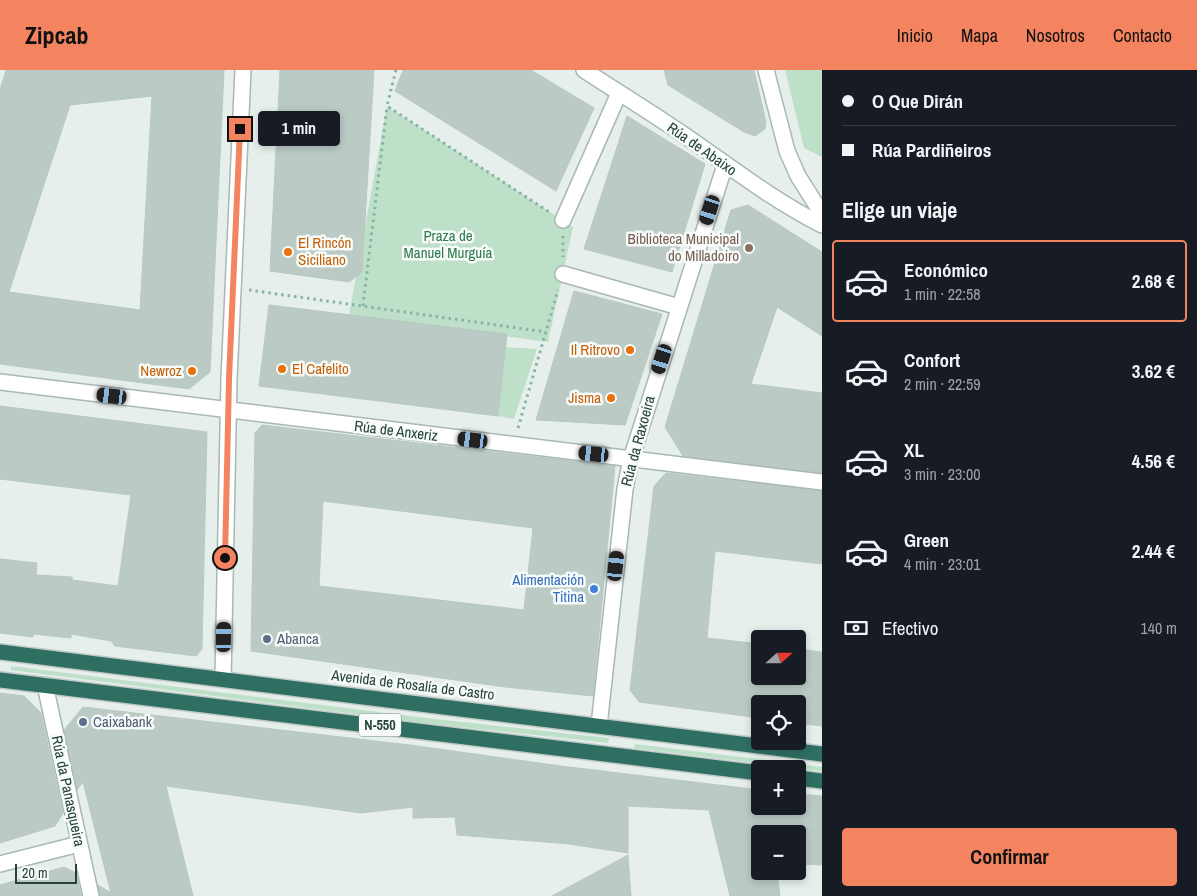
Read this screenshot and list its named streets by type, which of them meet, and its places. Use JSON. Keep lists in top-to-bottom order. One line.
{"streets":{"highway":["Avenida de Rosalía de Castro","N-550"],"street":["Rúa de Abaixo","Rúa de Anxeriz","Rúa da Raxoeira","Rúa da Panasqueira"]},"crossings":[["Rúa de Abaixo","Rúa da Raxoeira"],["Rúa de Anxeriz","Rúa da Raxoeira"],["Rúa da Raxoeira","Avenida de Rosalía de Castro"],["N-550","Rúa da Panasqueira"]],"parks":["Praza de Manuel Murguía"],"places":["Biblioteca Municipal do Milladoiro","El Rincón Siciliano","Il Ritrovo","El Cafelito","Newroz","Jisma","Alimentación Titina","Abanca","Caixabank"],"scale_bar":"20 m","north":"right","page":{"header":"Zipcab","nav":["Inicio","Mapa","Nosotros","Contacto"],"banner":["O Que Dirán","Rúa Pardiñeiros"],"bubble":"1 min","heading":"Elige un viaje","list":[{"name":"Económico","note":"1 min · 22:58","value":"2.68 €"},{"name":"Confort","note":"2 min · 22:59","value":"3.62 €"},{"name":"XL","note":"3 min · 23:00","value":"4.56 €"},{"name":"Green","note":"4 min · 23:01","value":"2.44 €"}],"pay":["Efectivo","140 m"],"map_buttons":["+","−"],"buttons":"Confirmar","scale":"20 m"}}
